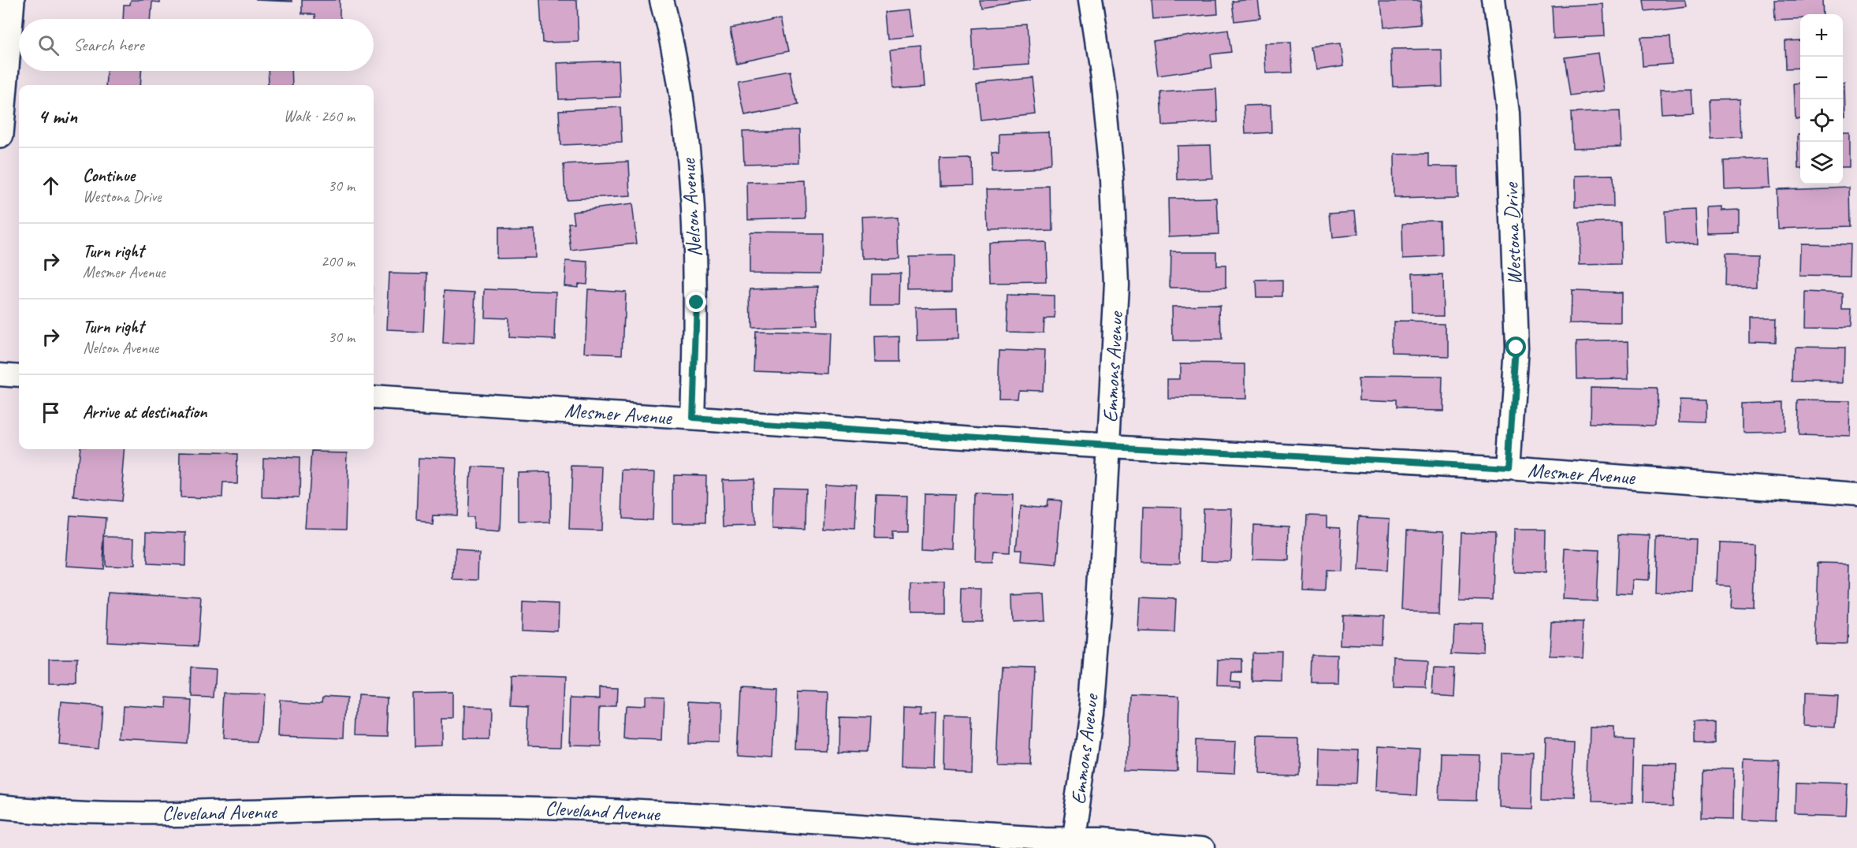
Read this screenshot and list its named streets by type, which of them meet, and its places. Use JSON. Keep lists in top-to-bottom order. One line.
{"streets":{"street":["Nelson Avenue","Westona Drive","Emmons Avenue","Mesmer Avenue","Cleveland Avenue"]},"crossings":[["Nelson Avenue","Mesmer Avenue"],["Westona Drive","Mesmer Avenue"],["Emmons Avenue","Mesmer Avenue"],["Emmons Avenue","Cleveland Avenue"]],"page":{"map_buttons":["+","−"],"search":"Search here","heading":["4 min","Walk · 260 m"],"list":[["Continue","Westona Drive","30 m"],["Turn right","Mesmer Avenue","200 m"],["Turn right","Nelson Avenue","30 m"],"Arrive at destination"]}}
